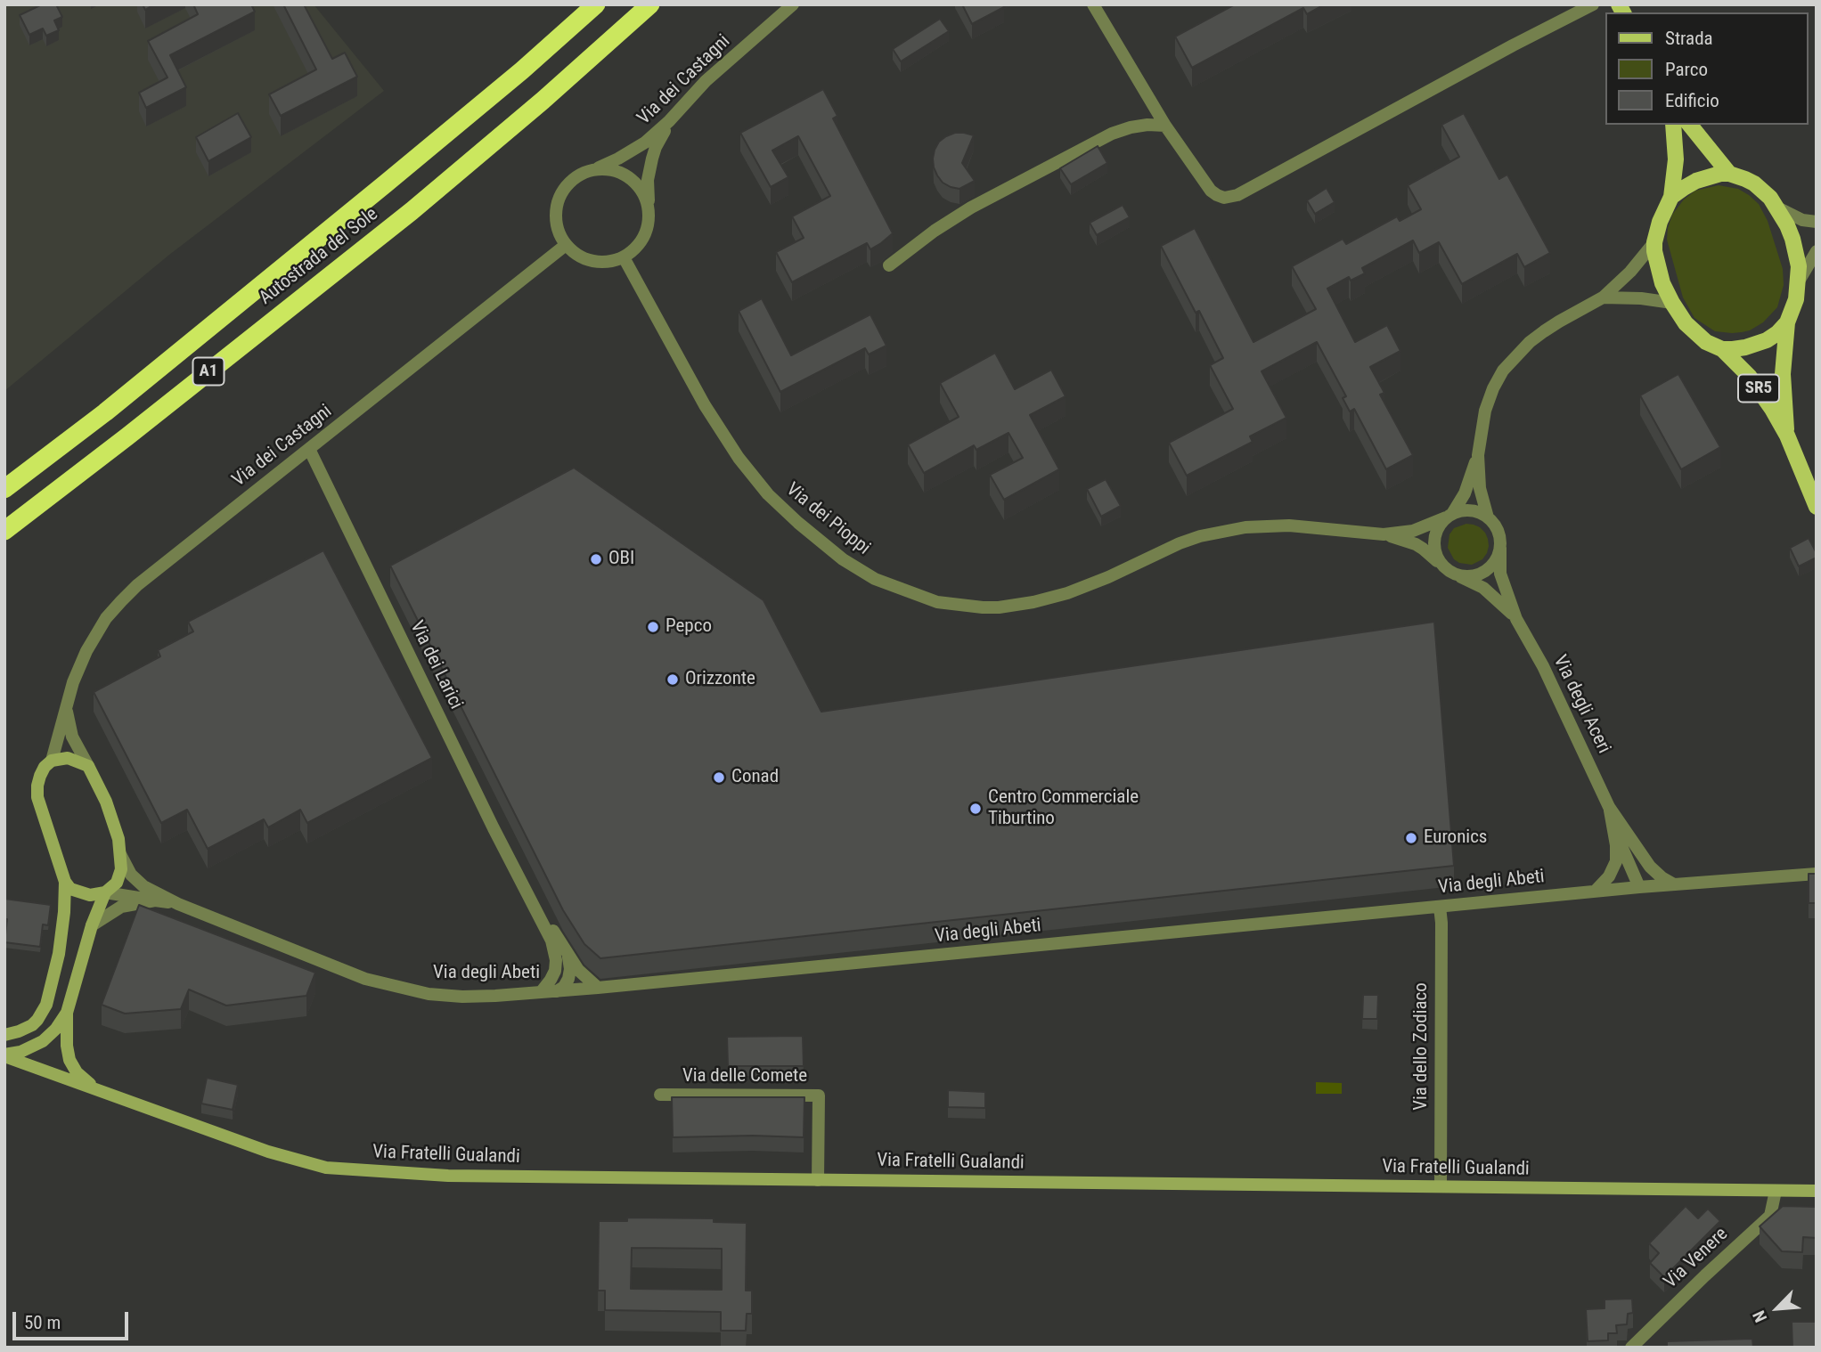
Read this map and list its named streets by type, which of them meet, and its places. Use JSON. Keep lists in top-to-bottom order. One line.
{"streets":{"highway":["Autostrada del Sole","A1"],"main road":["SR5"],"street":["Via dei Castagni","Via dei Pioppi","Via dei Larici","Via degli Aceri","Via degli Abeti","Via dello Zodiaco","Via delle Comete","Via Fratelli Gualandi","Via Venere"]},"crossings":[["Via dei Castagni","Via dei Pioppi"],["Via dei Castagni","Via dei Larici"],["Via dei Castagni","Via degli Abeti"],["Via dei Castagni","Via Fratelli Gualandi"],["Via dei Pioppi","Via degli Aceri"],["Via dei Larici","Via degli Abeti"],["Via degli Aceri","Via degli Abeti"],["Via degli Abeti","Via dello Zodiaco"],["Via dello Zodiaco","Via Fratelli Gualandi"],["Via delle Comete","Via Fratelli Gualandi"],["Via Fratelli Gualandi","Via Venere"]],"places":["OBI","Pepco","Orizzonte","Conad","Centro Commerciale Tiburtino","Euronics"],"legend":["Strada","Parco","Edificio"],"scale_bar":"50 m","north":"bottom left"}
